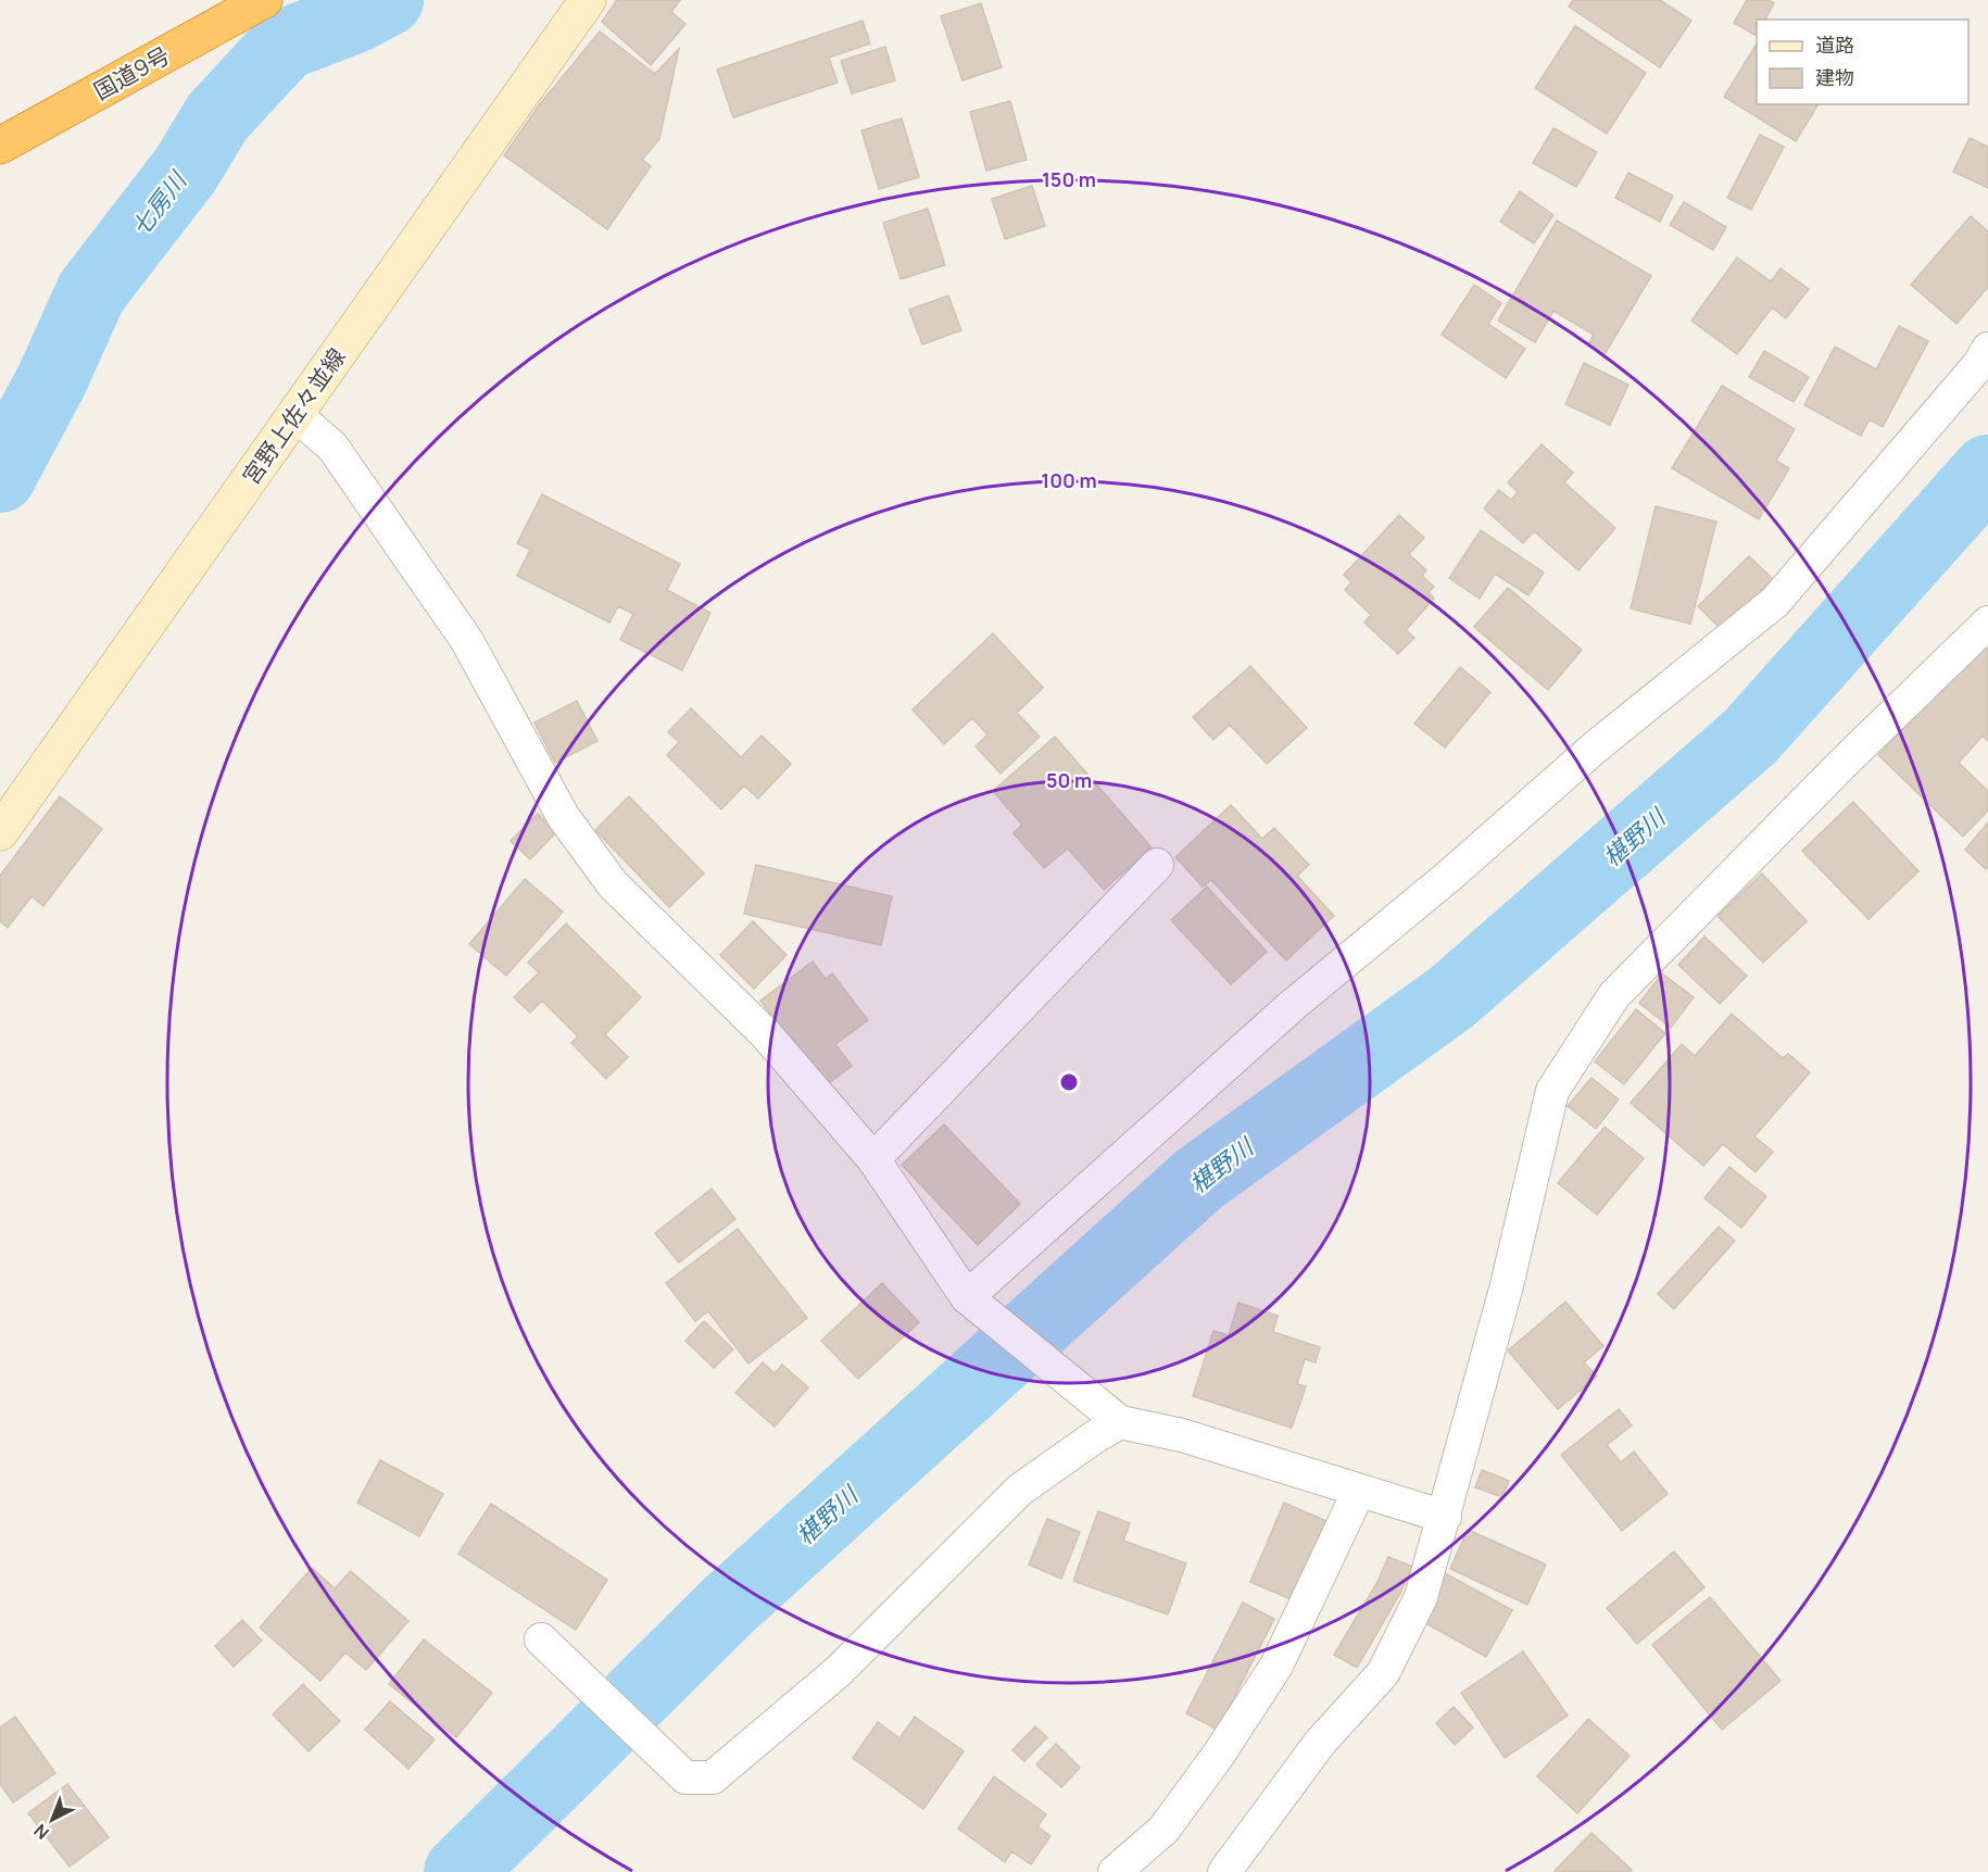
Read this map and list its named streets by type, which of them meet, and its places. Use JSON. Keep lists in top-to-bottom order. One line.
{"streets":{"highway":["国道9号"],"main road":["宮野上佐々並線"]},"water":["七房川","椹野川"],"legend":["道路","建物"],"north":"bottom left","rings":["150 m","100 m","50 m"]}
